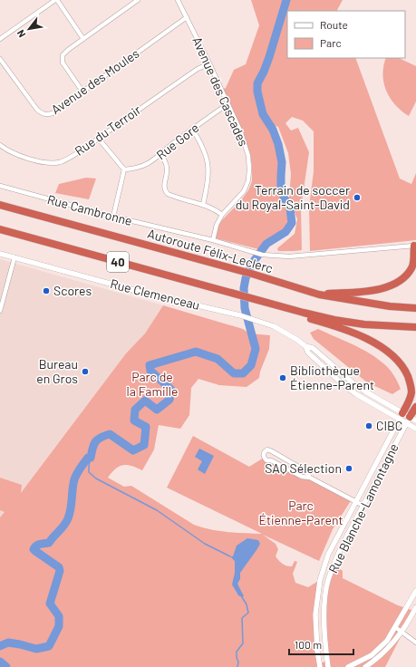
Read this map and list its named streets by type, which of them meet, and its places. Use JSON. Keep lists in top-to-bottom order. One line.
{"streets":{"highway":["Autoroute Félix-Leclerc","40"],"street":["Avenue des Moules","Avenue des Cascades","Rue du Terroir","Rue Gore","Rue Cambronne","Rue Clemenceau","Rue Blanche-Lamontagne"]},"crossings":[["Avenue des Moules","Avenue des Cascades"],["Avenue des Cascades","Rue du Terroir"],["Avenue des Cascades","Rue Gore"],["Avenue des Cascades","Rue Cambronne"],["Rue Clemenceau","Rue Blanche-Lamontagne"]],"parks":["Parc de la Famille","Parc Étienne-Parent"],"places":["Terrain de soccer du Royal-Saint-David","Scores","Bureau en Gros","Bibliothèque Étienne-Parent","CIBC","SAQ Sélection"],"legend":["Route","Parc"],"scale_bar":"100 m","north":"bottom left"}
